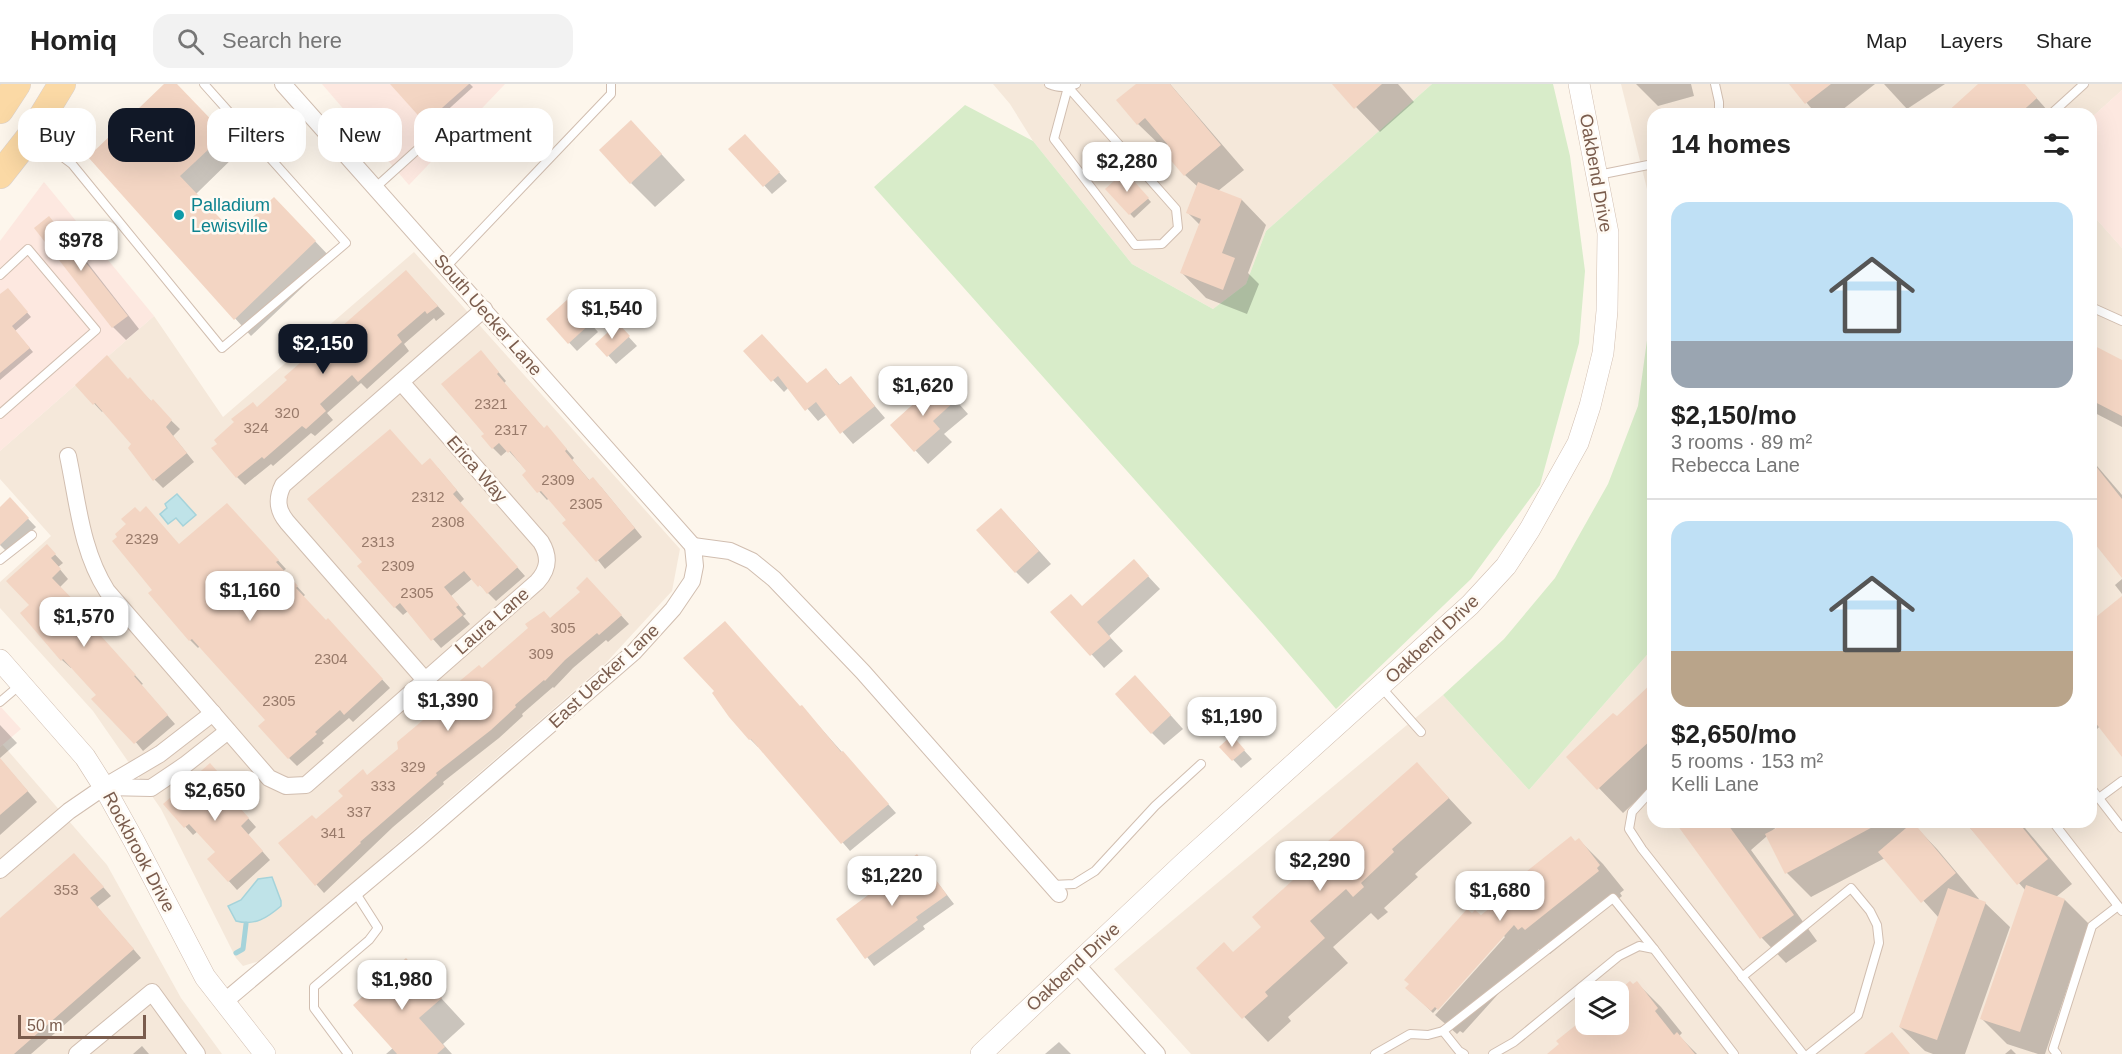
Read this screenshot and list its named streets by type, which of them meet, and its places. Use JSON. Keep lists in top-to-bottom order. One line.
{"streets":{"street":["Oakbend Drive","South Uecker Lane","Erica Way","Laura Lane","East Uecker Lane","Rockbrook Drive"]},"crossings":[["South Uecker Lane","East Uecker Lane"],["Erica Way","Laura Lane"],["East Uecker Lane","Rockbrook Drive"]],"places":["Palladium Lewisville"],"house_numbers":["2321","320","324","2317","2309","2312","2305","2308","2329","2313","2309","2305","305","309","2304","2305","329","333","337","341","353"],"scale_bar":"50 m","page":{"header":"Homiq","search":"Search here","nav":["Map","Layers","Share"],"chip":["Buy","Rent","Filters","New","Apartment"],"heading":"14 homes","price":["$2,280","$978","$1,540","$2,150","$1,620","$1,160","$1,570","$1,390","$1,190","$2,650","$2,290","$1,220","$1,680","$1,980"],"list":[{"name":"$2,150/mo","note":"3 rooms · 89 m² · Rebecca Lane"},{"name":"$2,650/mo","note":"5 rooms · 153 m² · Kelli Lane"}],"scale":"50 m"}}
